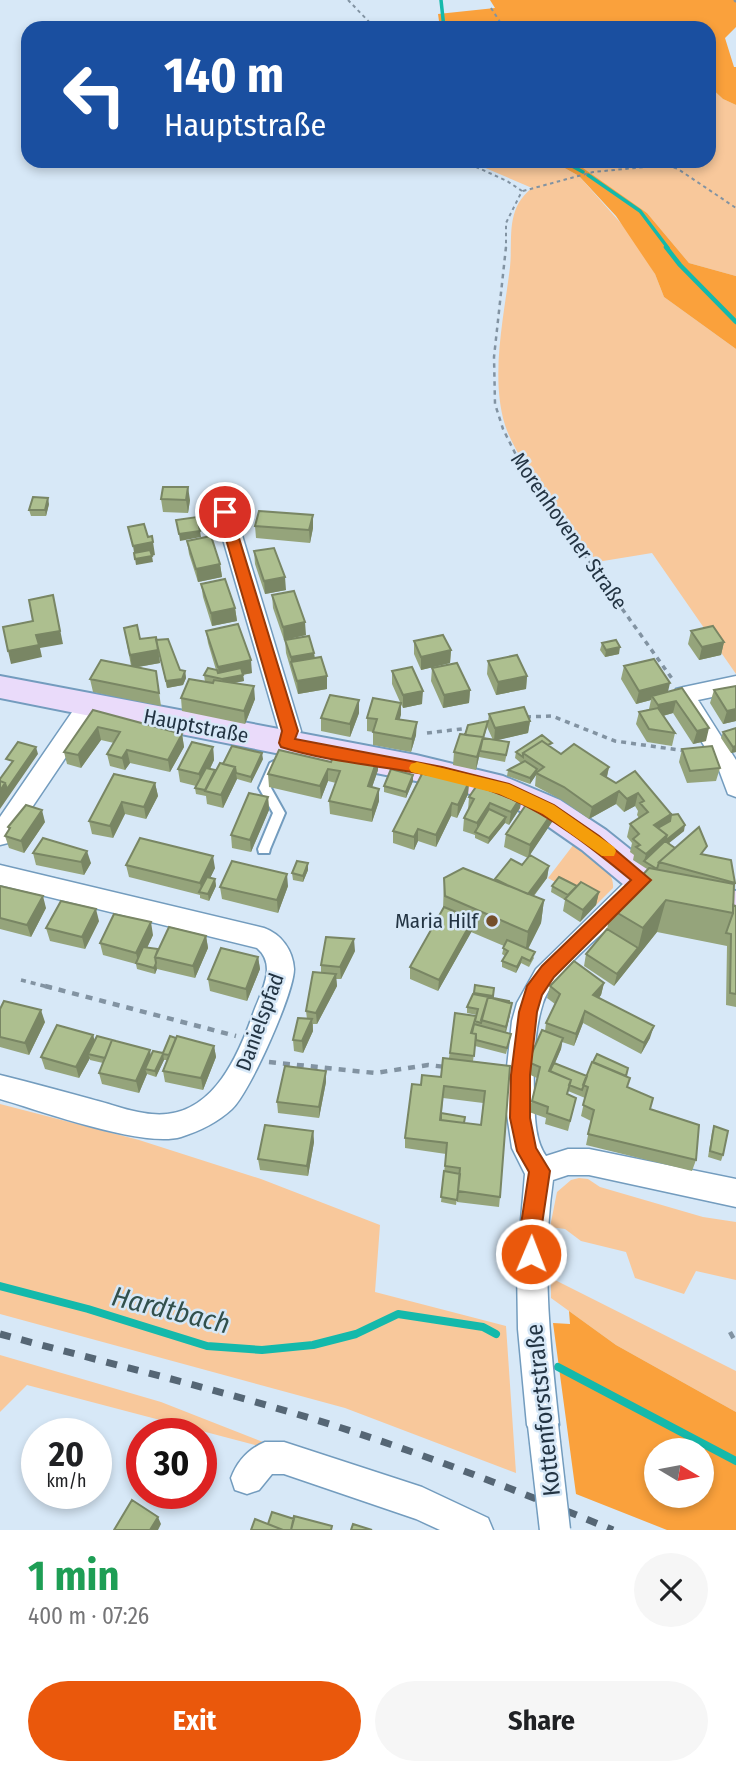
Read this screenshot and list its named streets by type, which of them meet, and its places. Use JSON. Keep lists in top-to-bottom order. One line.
{"streets":{"main road":["Hauptstraße"],"street":["Danielspfad","Kottenforststraße"],"path":["Morenhovener Straße"]},"water":["Hardtbach"],"places":["Maria Hilf"],"north":"right","page":{"turn":["140 m","Hauptstraße"],"speed":"20 km/h","limit":"30","heading":["1 min","400 m · 07:26"],"buttons":["Exit","Share"]}}
